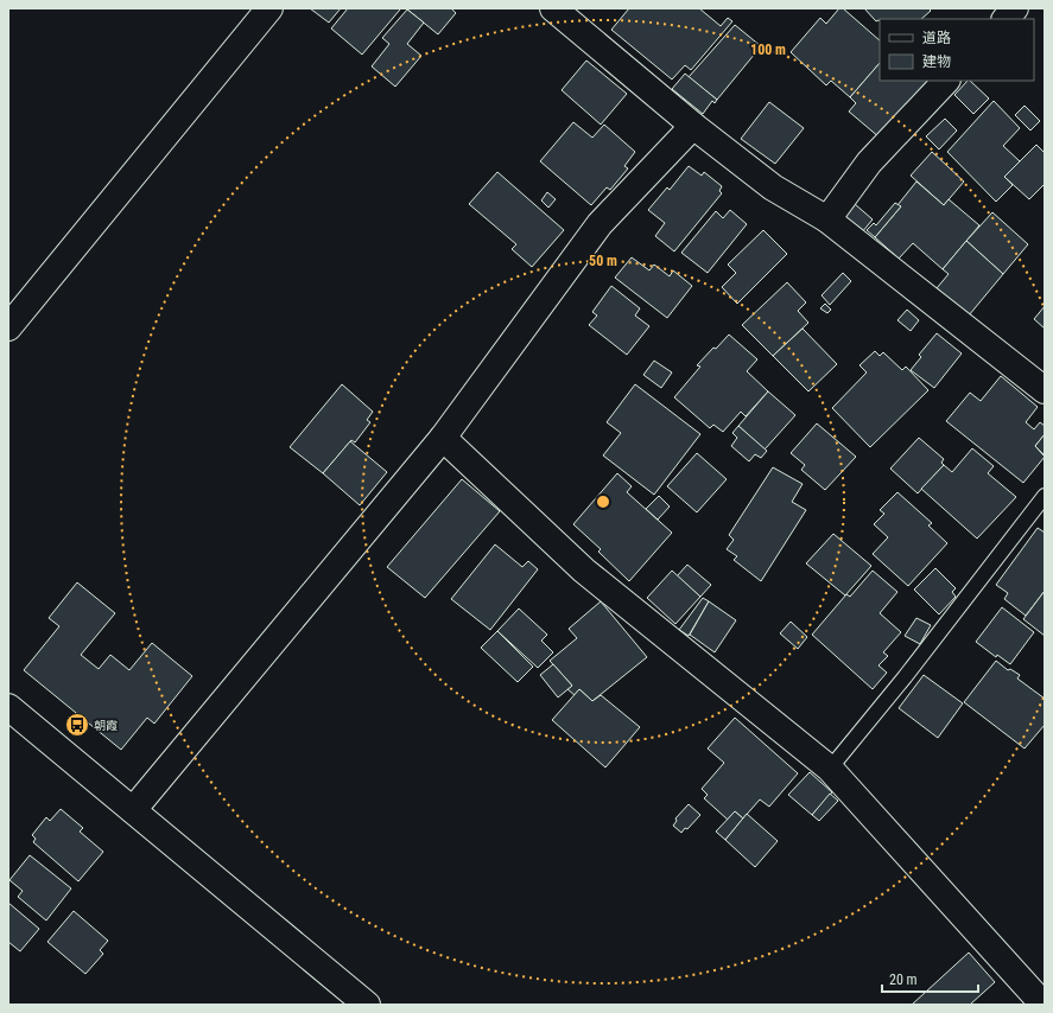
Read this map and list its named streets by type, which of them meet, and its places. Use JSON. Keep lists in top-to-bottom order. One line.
{"places":{"bus stop":["朝霞"]},"legend":["道路","建物"],"scale_bar":"20 m","rings":["100 m","50 m"]}
